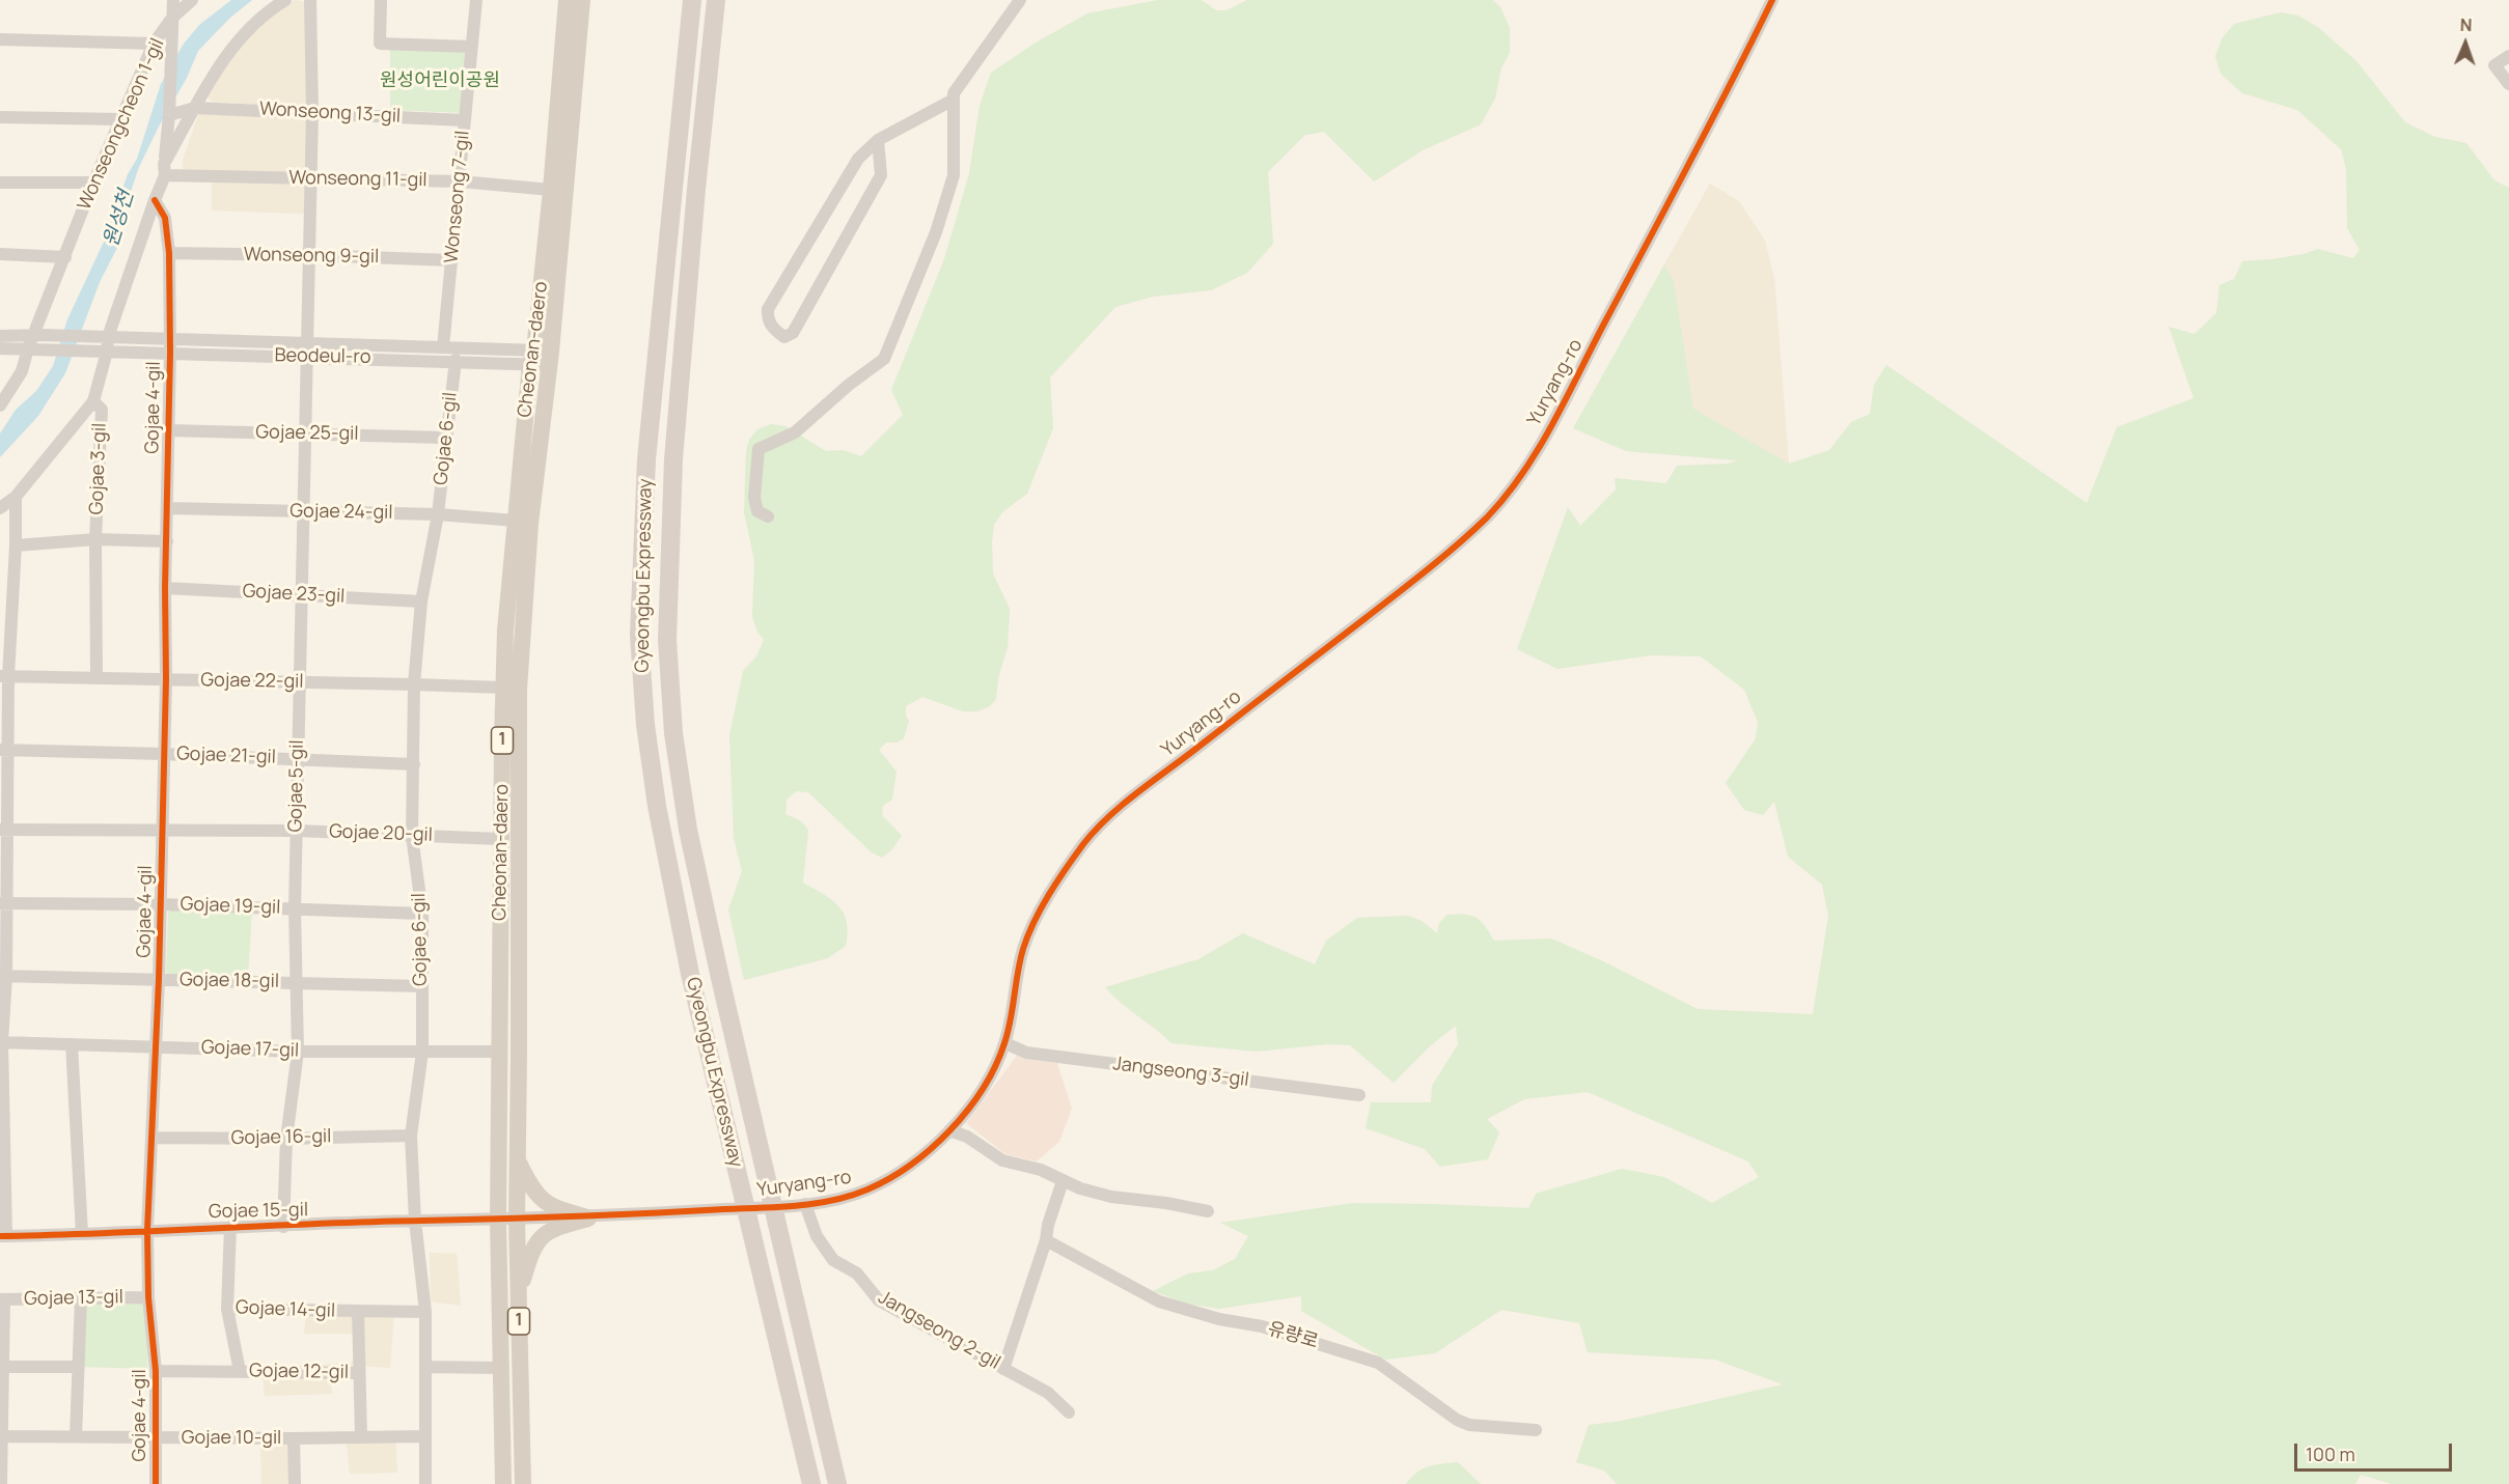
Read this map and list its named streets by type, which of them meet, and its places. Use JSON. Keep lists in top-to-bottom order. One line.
{"streets":{"highway":["Gyeongbu Expressway"],"main road":["Cheonan-daero","1"],"street":["Wonseong 13-gil","Wonseongcheon 1-gil","Wonseong 11-gil","Wonseong 7-gil","Wonseong 9-gil","Beodeul-ro","Yuryang-ro","Gojae 4-gil","Gojae 25-gil","Gojae 6-gil","Gojae 3-gil","Gojae 24-gil","Gojae 23-gil","Gojae 22-gil","Gojae 21-gil","Gojae 5-gil","Gojae 20-gil","Gojae 19-gil","Gojae 18-gil","Gojae 17-gil","Jangseong 3-gil","Gojae 16-gil","Gojae 15-gil","Gojae 13-gil","Gojae 14-gil","Jangseong 2-gil","유량로","Gojae 12-gil","Gojae 10-gil"]},"crossings":[["Wonseong 13-gil","Wonseong 7-gil"],["Wonseong 13-gil","Gojae 5-gil"],["Wonseongcheon 1-gil","Beodeul-ro"],["Wonseong 11-gil","Wonseong 7-gil"],["Wonseong 11-gil","Cheonan-daero"],["Wonseong 11-gil","Gojae 5-gil"],["Wonseong 7-gil","Wonseong 9-gil"],["Wonseong 7-gil","Beodeul-ro"],["Wonseong 9-gil","Gojae 4-gil"],["Wonseong 9-gil","Gojae 5-gil"],["Cheonan-daero","Beodeul-ro"],["Cheonan-daero","Yuryang-ro"],["Cheonan-daero","Gojae 24-gil"],["Cheonan-daero","Gojae 22-gil"],["Cheonan-daero","Gojae 20-gil"],["Cheonan-daero","Gojae 17-gil"],["Cheonan-daero","Gojae 15-gil"],["Beodeul-ro","Gojae 4-gil"],["Beodeul-ro","Gojae 6-gil"],["Beodeul-ro","Gojae 5-gil"],["Yuryang-ro","Jangseong 3-gil"],["Yuryang-ro","Gojae 15-gil"],["Yuryang-ro","Jangseong 2-gil"],["Gojae 4-gil","Gojae 25-gil"],["Gojae 4-gil","Gojae 3-gil"],["Gojae 4-gil","Gojae 24-gil"],["Gojae 4-gil","Gojae 23-gil"],["Gojae 4-gil","Gojae 22-gil"],["Gojae 4-gil","Gojae 21-gil"],["Gojae 4-gil","Gojae 20-gil"],["Gojae 4-gil","Gojae 19-gil"],["Gojae 4-gil","Gojae 18-gil"],["Gojae 4-gil","Gojae 17-gil"],["Gojae 4-gil","Gojae 16-gil"],["Gojae 4-gil","Gojae 15-gil"],["Gojae 4-gil","Gojae 13-gil"],["Gojae 4-gil","Gojae 12-gil"],["Gojae 4-gil","Gojae 10-gil"],["Gojae 25-gil","Gojae 6-gil"],["Gojae 25-gil","Gojae 5-gil"],["Gojae 6-gil","Gojae 24-gil"],["Gojae 6-gil","Gojae 23-gil"],["Gojae 6-gil","Gojae 22-gil"],["Gojae 6-gil","Gojae 21-gil"],["Gojae 6-gil","Gojae 20-gil"],["Gojae 6-gil","Gojae 19-gil"],["Gojae 6-gil","Gojae 18-gil"],["Gojae 6-gil","Gojae 17-gil"],["Gojae 6-gil","Gojae 16-gil"],["Gojae 6-gil","Gojae 15-gil"],["Gojae 6-gil","Gojae 14-gil"],["Gojae 6-gil","Gojae 10-gil"],["Gojae 3-gil","Gojae 22-gil"],["Gojae 24-gil","Gojae 5-gil"],["Gojae 23-gil","Gojae 5-gil"],["Gojae 22-gil","Gojae 5-gil"],["Gojae 21-gil","Gojae 5-gil"],["Gojae 5-gil","Gojae 20-gil"],["Gojae 5-gil","Gojae 19-gil"],["Gojae 5-gil","Gojae 18-gil"],["Gojae 5-gil","Gojae 17-gil"],["Gojae 5-gil","Gojae 16-gil"],["Gojae 5-gil","Gojae 15-gil"],["Gojae 15-gil","Gojae 14-gil"],["Gojae 14-gil","Gojae 12-gil"],["Gojae 12-gil","Gojae 10-gil"]],"water":["원성천"],"parks":["원성어린이공원"],"scale_bar":"100 m","north":"top"}
